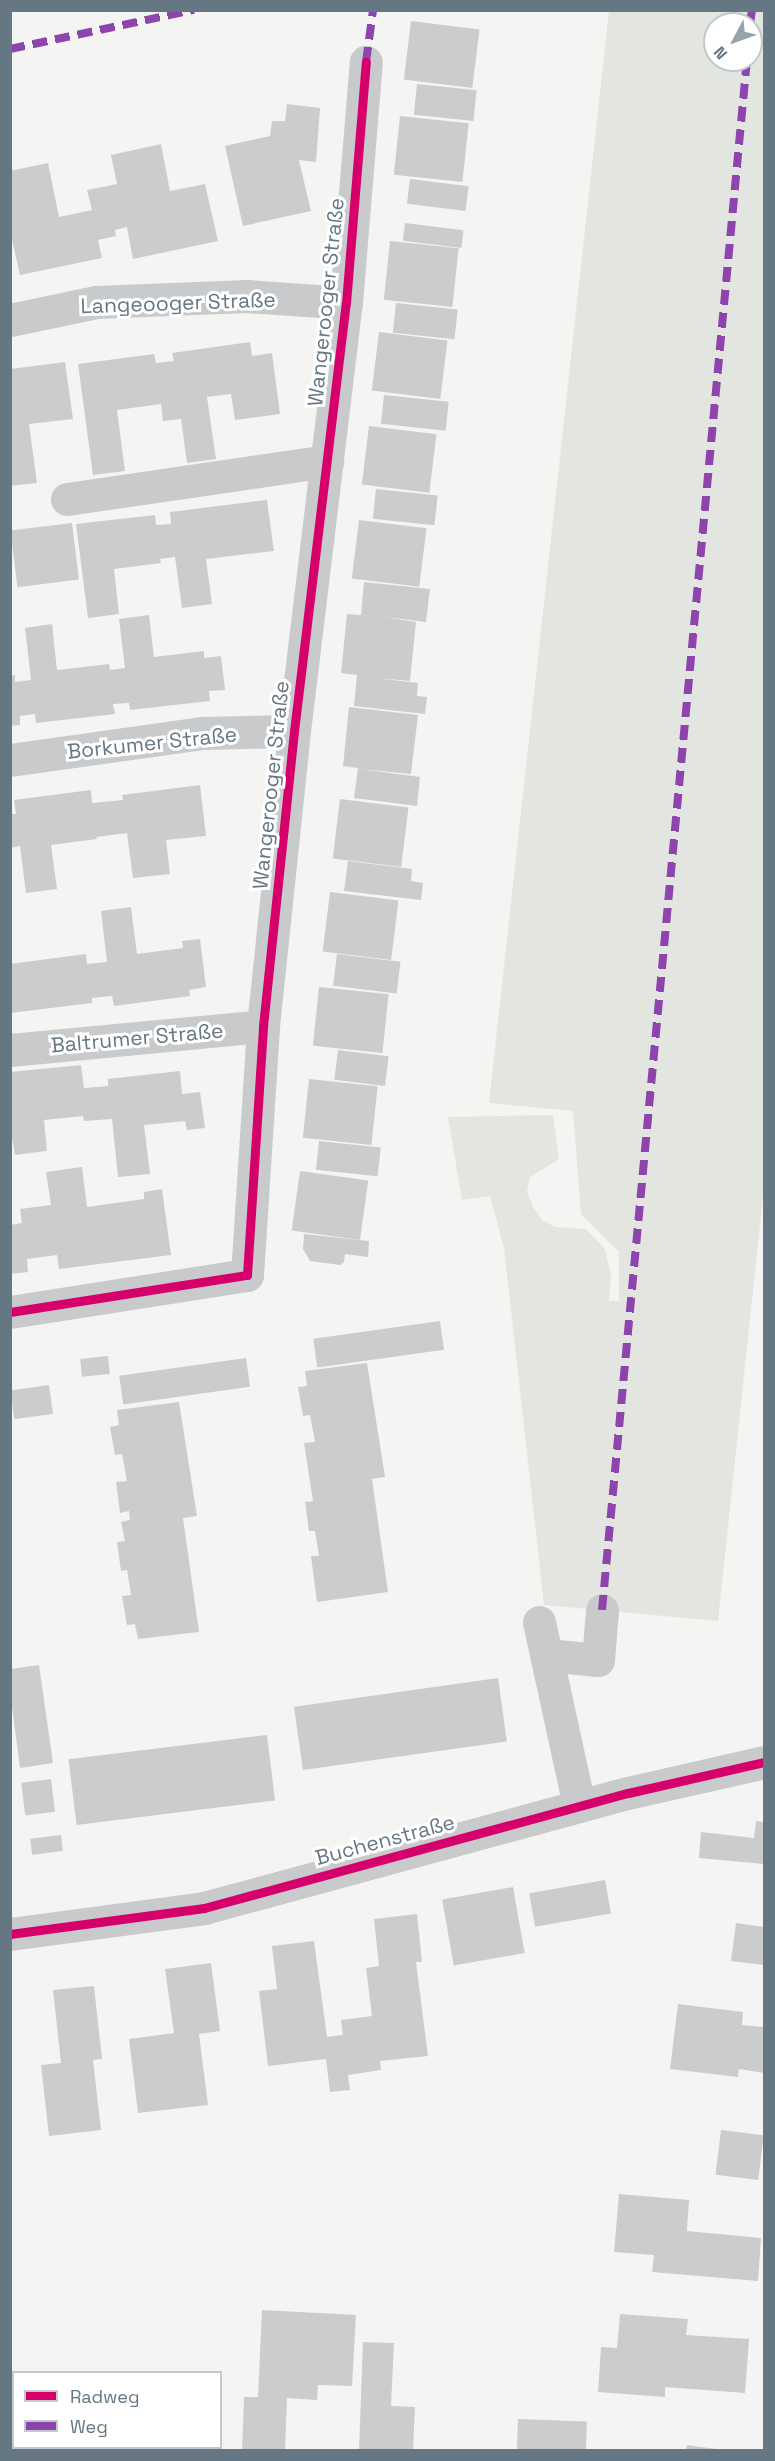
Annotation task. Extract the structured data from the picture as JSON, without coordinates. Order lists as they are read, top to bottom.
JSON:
{
  "streets": {
    "street": [
      "Wangerooger Straße",
      "Langeooger Straße",
      "Borkumer Straße",
      "Baltrumer Straße",
      "Buchenstraße"
    ]
  },
  "crossings": [
    ["Wangerooger Straße", "Langeooger Straße"],
    ["Wangerooger Straße", "Borkumer Straße"],
    ["Wangerooger Straße", "Baltrumer Straße"]
  ],
  "legend": ["Radweg", "Weg"],
  "north": "bottom left"
}
